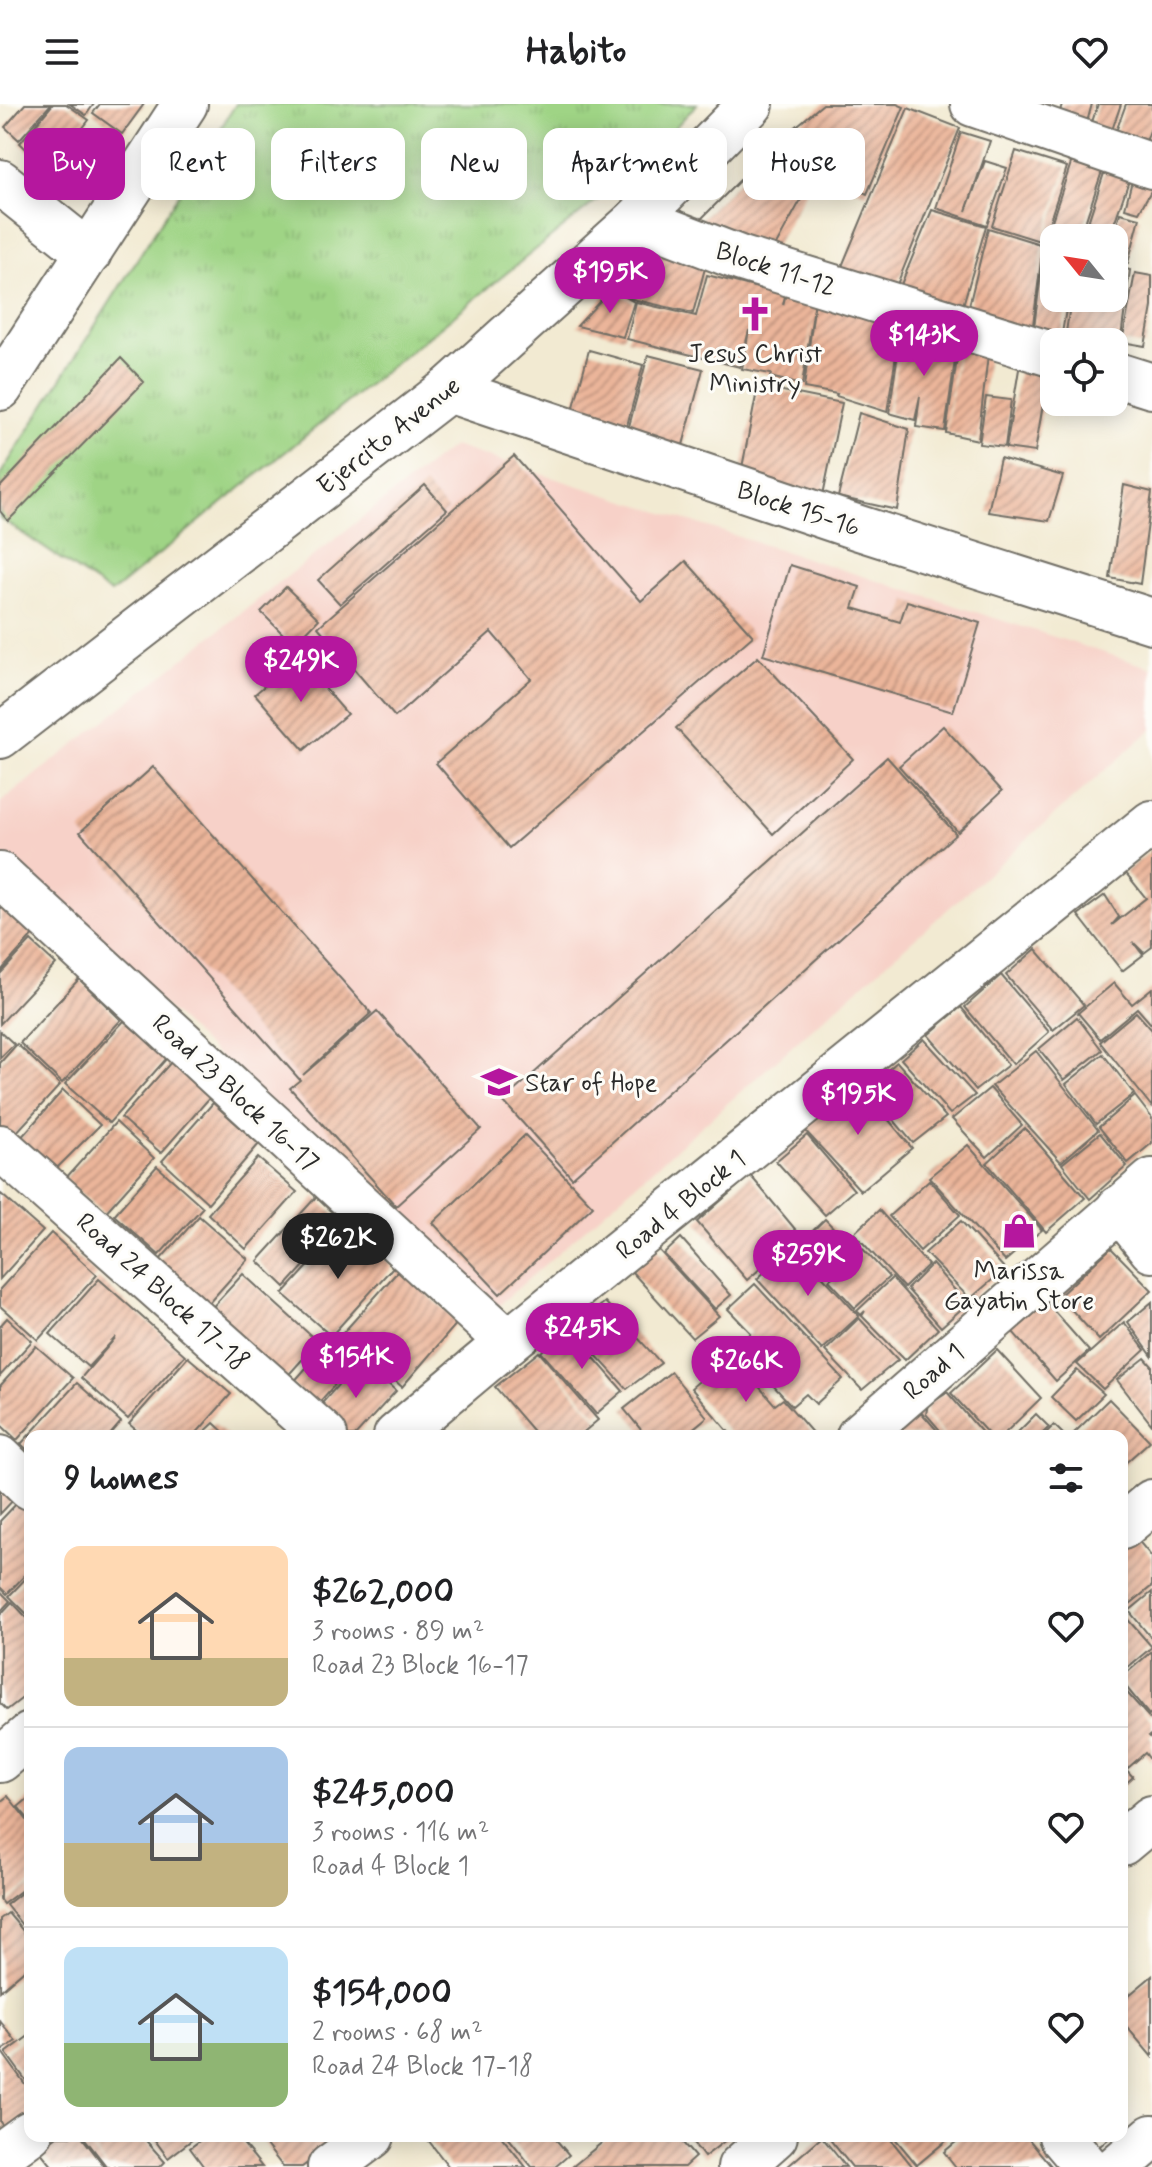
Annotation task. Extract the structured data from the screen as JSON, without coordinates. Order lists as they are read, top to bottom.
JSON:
{
  "streets": {
    "street": [
      "Block 11-12",
      "Ejercito Avenue",
      "Block 15-16",
      "Road 23 Block 16-17",
      "Road 4 Block 1",
      "Road 24 Block 17-18",
      "Road 1"
    ]
  },
  "crossings": [
    ["Block 11-12", "Ejercito Avenue"],
    ["Ejercito Avenue", "Block 15-16"],
    ["Road 23 Block 16-17", "Road 4 Block 1"]
  ],
  "places": {
    "church": ["Jesus Christ Ministry"],
    "school or university": ["Star of Hope"],
    "shop": ["Marissa Gayatin Store"]
  },
  "north": "top left",
  "page": {
    "header": "Habito",
    "chip": [
      "Buy",
      "Rent",
      "Filters",
      "New",
      "Apartment",
      "House"
    ],
    "price": [
      "$195K",
      "$143K",
      "$249K",
      "$195K",
      "$262K",
      "$259K",
      "$245K",
      "$154K",
      "$266K"
    ],
    "heading": "9 homes",
    "list": [
      {
        "name": "$262,000",
        "note": "3 rooms · 89 m² · Road 23 Block 16-17"
      },
      {
        "name": "$245,000",
        "note": "3 rooms · 116 m² · Road 4 Block 1"
      },
      {
        "name": "$154,000",
        "note": "2 rooms · 68 m² · Road 24 Block 17-18"
      }
    ]
  }
}
